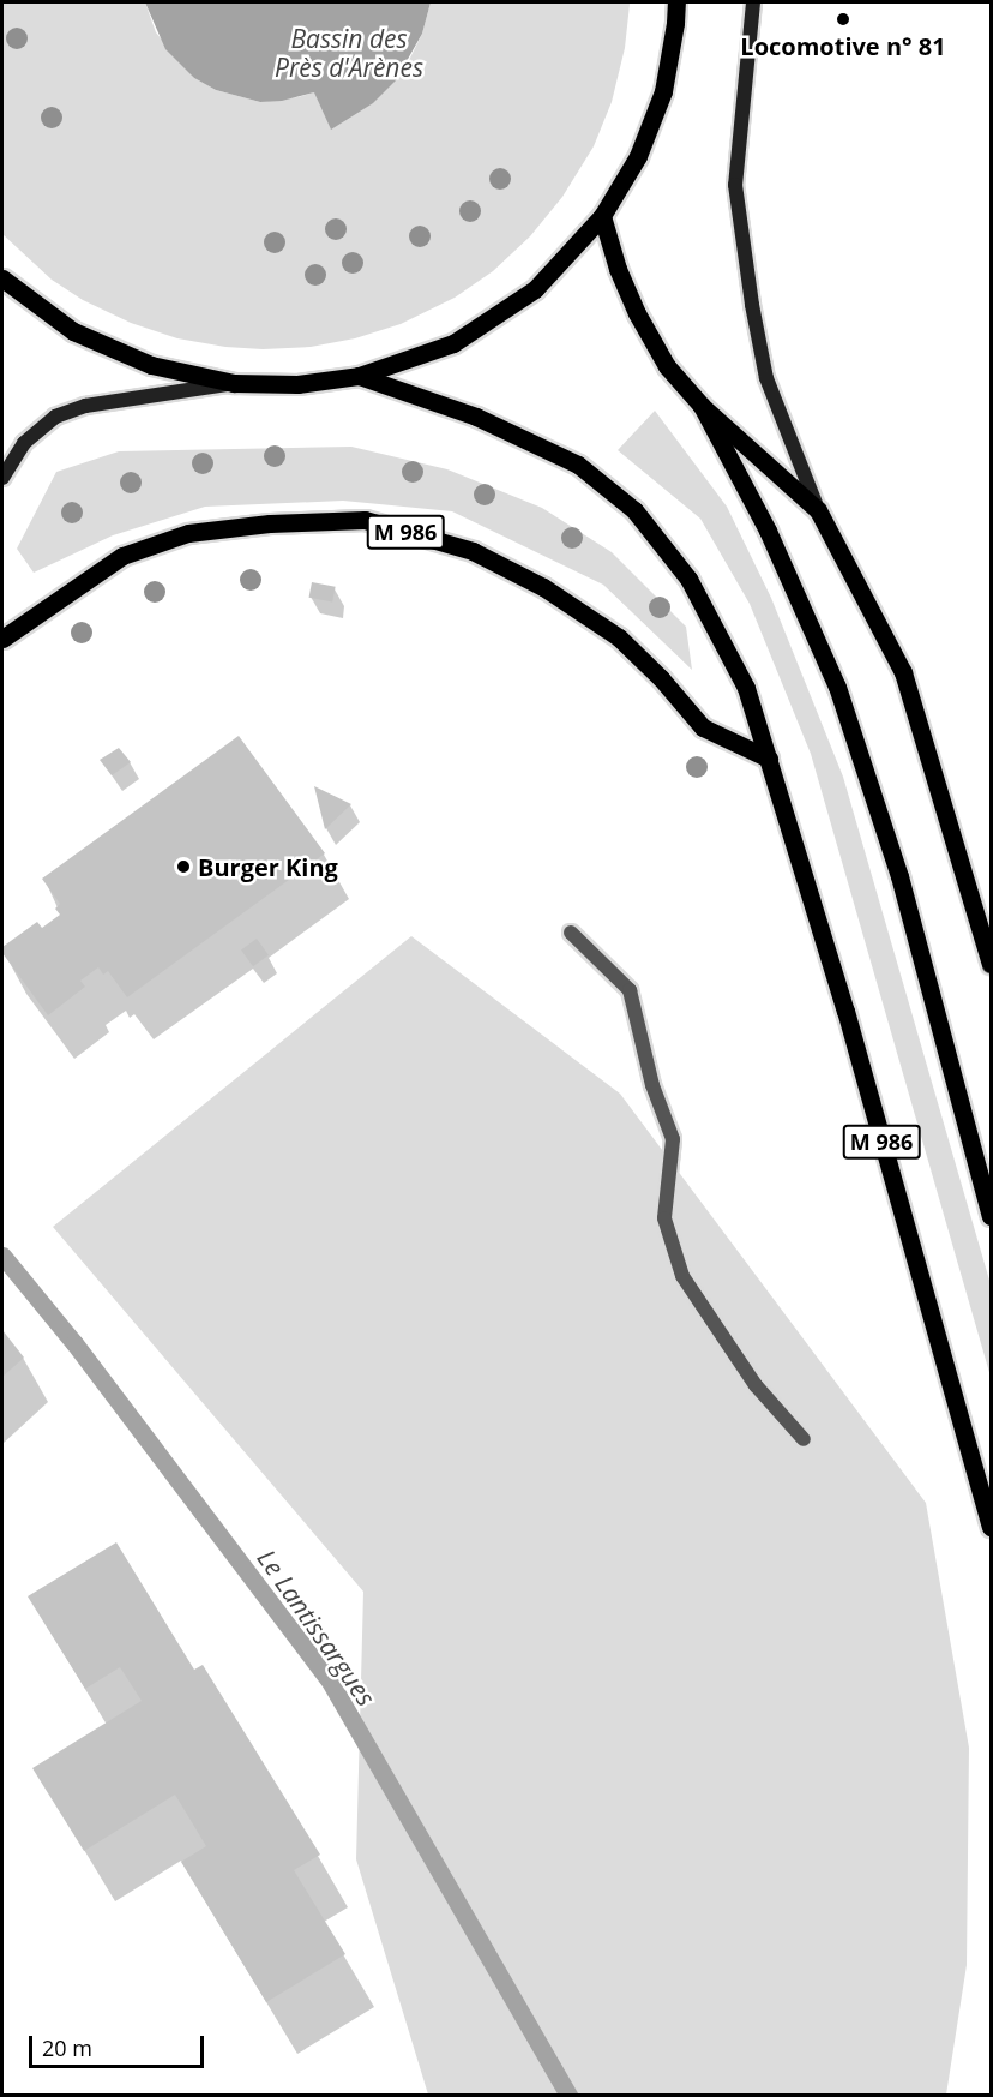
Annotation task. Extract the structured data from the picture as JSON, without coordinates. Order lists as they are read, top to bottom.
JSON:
{
  "streets": {
    "main road": ["M 986"]
  },
  "water": ["Bassin des Près d'Arènes", "Le Lantissargues"],
  "places": ["Locomotive n° 81", "Burger King"],
  "scale_bar": "20 m"
}
